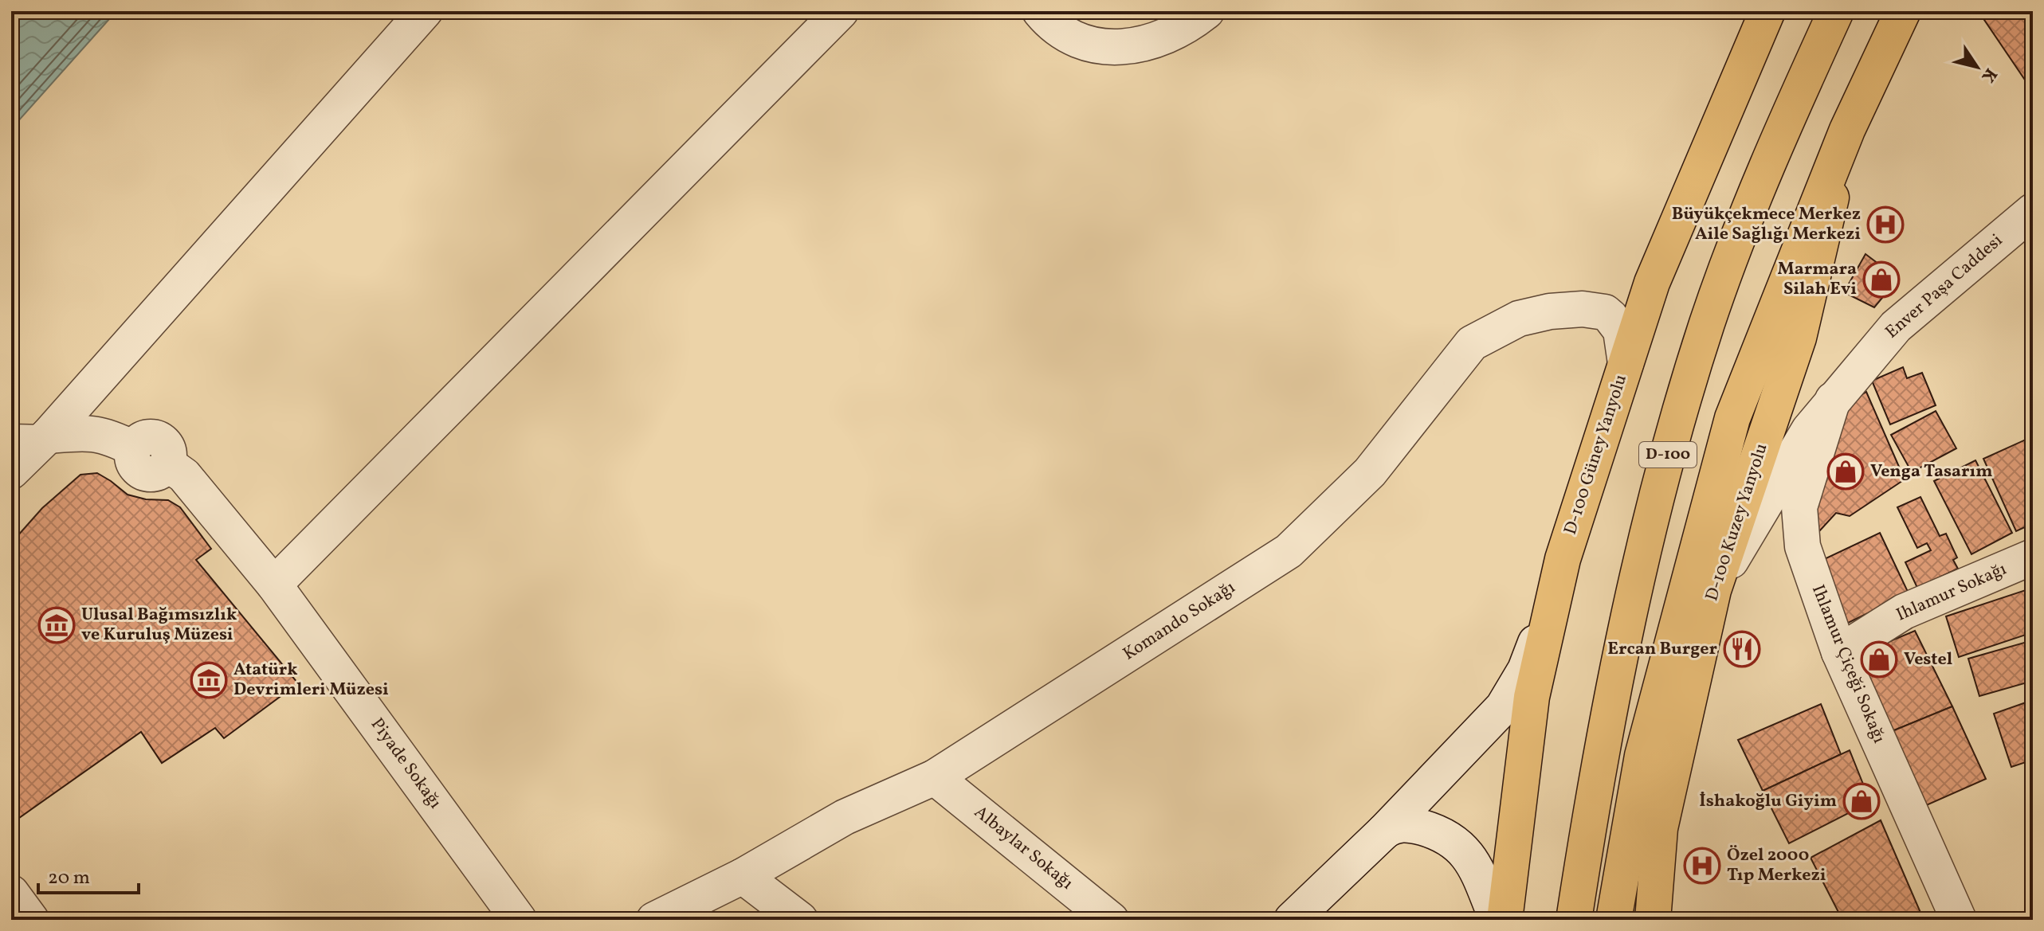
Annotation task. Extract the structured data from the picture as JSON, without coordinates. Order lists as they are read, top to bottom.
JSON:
{
  "streets": {
    "main road": ["D-100 Güney Yanyolu", "D-100", "D-100 Kuzey Yanyolu"],
    "street": [
      "Enver Paşa Caddesi",
      "Ihlamur Sokağı",
      "Komando Sokağı",
      "Ihlamur Çiçeği Sokağı",
      "Piyade Sokağı",
      "Albaylar Sokağı"
    ]
  },
  "crossings": [
    ["Enver Paşa Caddesi", "D-100 Kuzey Yanyolu"],
    ["Enver Paşa Caddesi", "Ihlamur Çiçeği Sokağı"],
    ["D-100 Güney Yanyolu", "Komando Sokağı"],
    ["D-100", "D-100 Kuzey Yanyolu"],
    ["Ihlamur Sokağı", "Ihlamur Çiçeği Sokağı"],
    ["Komando Sokağı", "Albaylar Sokağı"]
  ],
  "places": {
    "hospital": ["Büyükçekmece Merkez Aile Sağlığı Merkezi", "Özel 2000 Tıp Merkezi"],
    "shop": [
      "Marmara Silah Evi",
      "Venga Tasarım",
      "Vestel",
      "İshakoğlu Giyim"
    ],
    "museum": ["Ulusal Bağımsızlık ve Kuruluş Müzesi", "Atatürk Devrimleri Müzesi"],
    "restaurant": ["Ercan Burger"]
  },
  "scale_bar": "20 m",
  "north": "bottom right"
}
